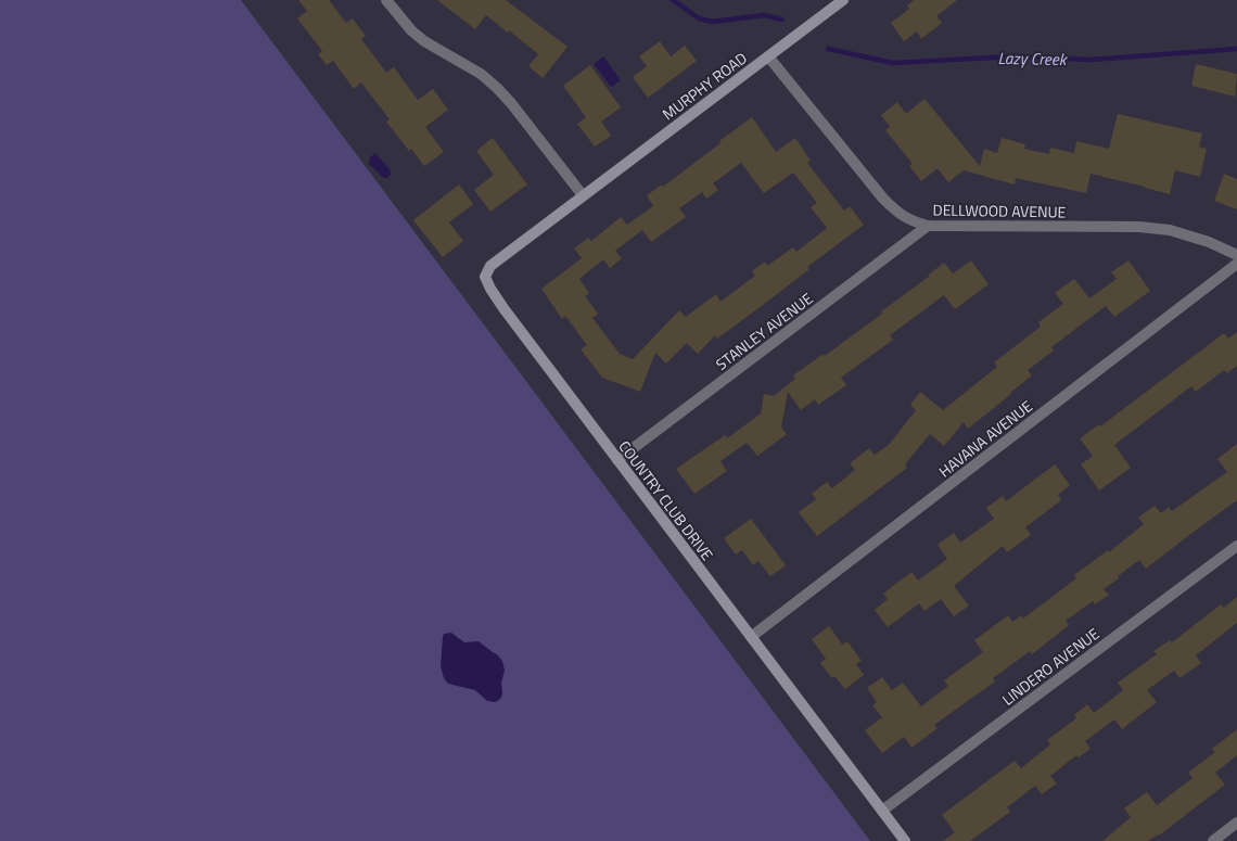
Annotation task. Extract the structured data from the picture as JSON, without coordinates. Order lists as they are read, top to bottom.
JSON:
{
  "streets": {
    "street": [
      "MURPHY ROAD",
      "DELLWOOD AVENUE",
      "STANLEY AVENUE",
      "HAVANA AVENUE",
      "COUNTRY CLUB DRIVE",
      "LINDERO AVENUE"
    ]
  },
  "crossings": [
    ["MURPHY ROAD", "DELLWOOD AVENUE"],
    ["MURPHY ROAD", "COUNTRY CLUB DRIVE"],
    ["DELLWOOD AVENUE", "STANLEY AVENUE"],
    ["STANLEY AVENUE", "COUNTRY CLUB DRIVE"],
    ["HAVANA AVENUE", "COUNTRY CLUB DRIVE"],
    ["COUNTRY CLUB DRIVE", "LINDERO AVENUE"]
  ],
  "water": ["Lazy Creek"]
}
